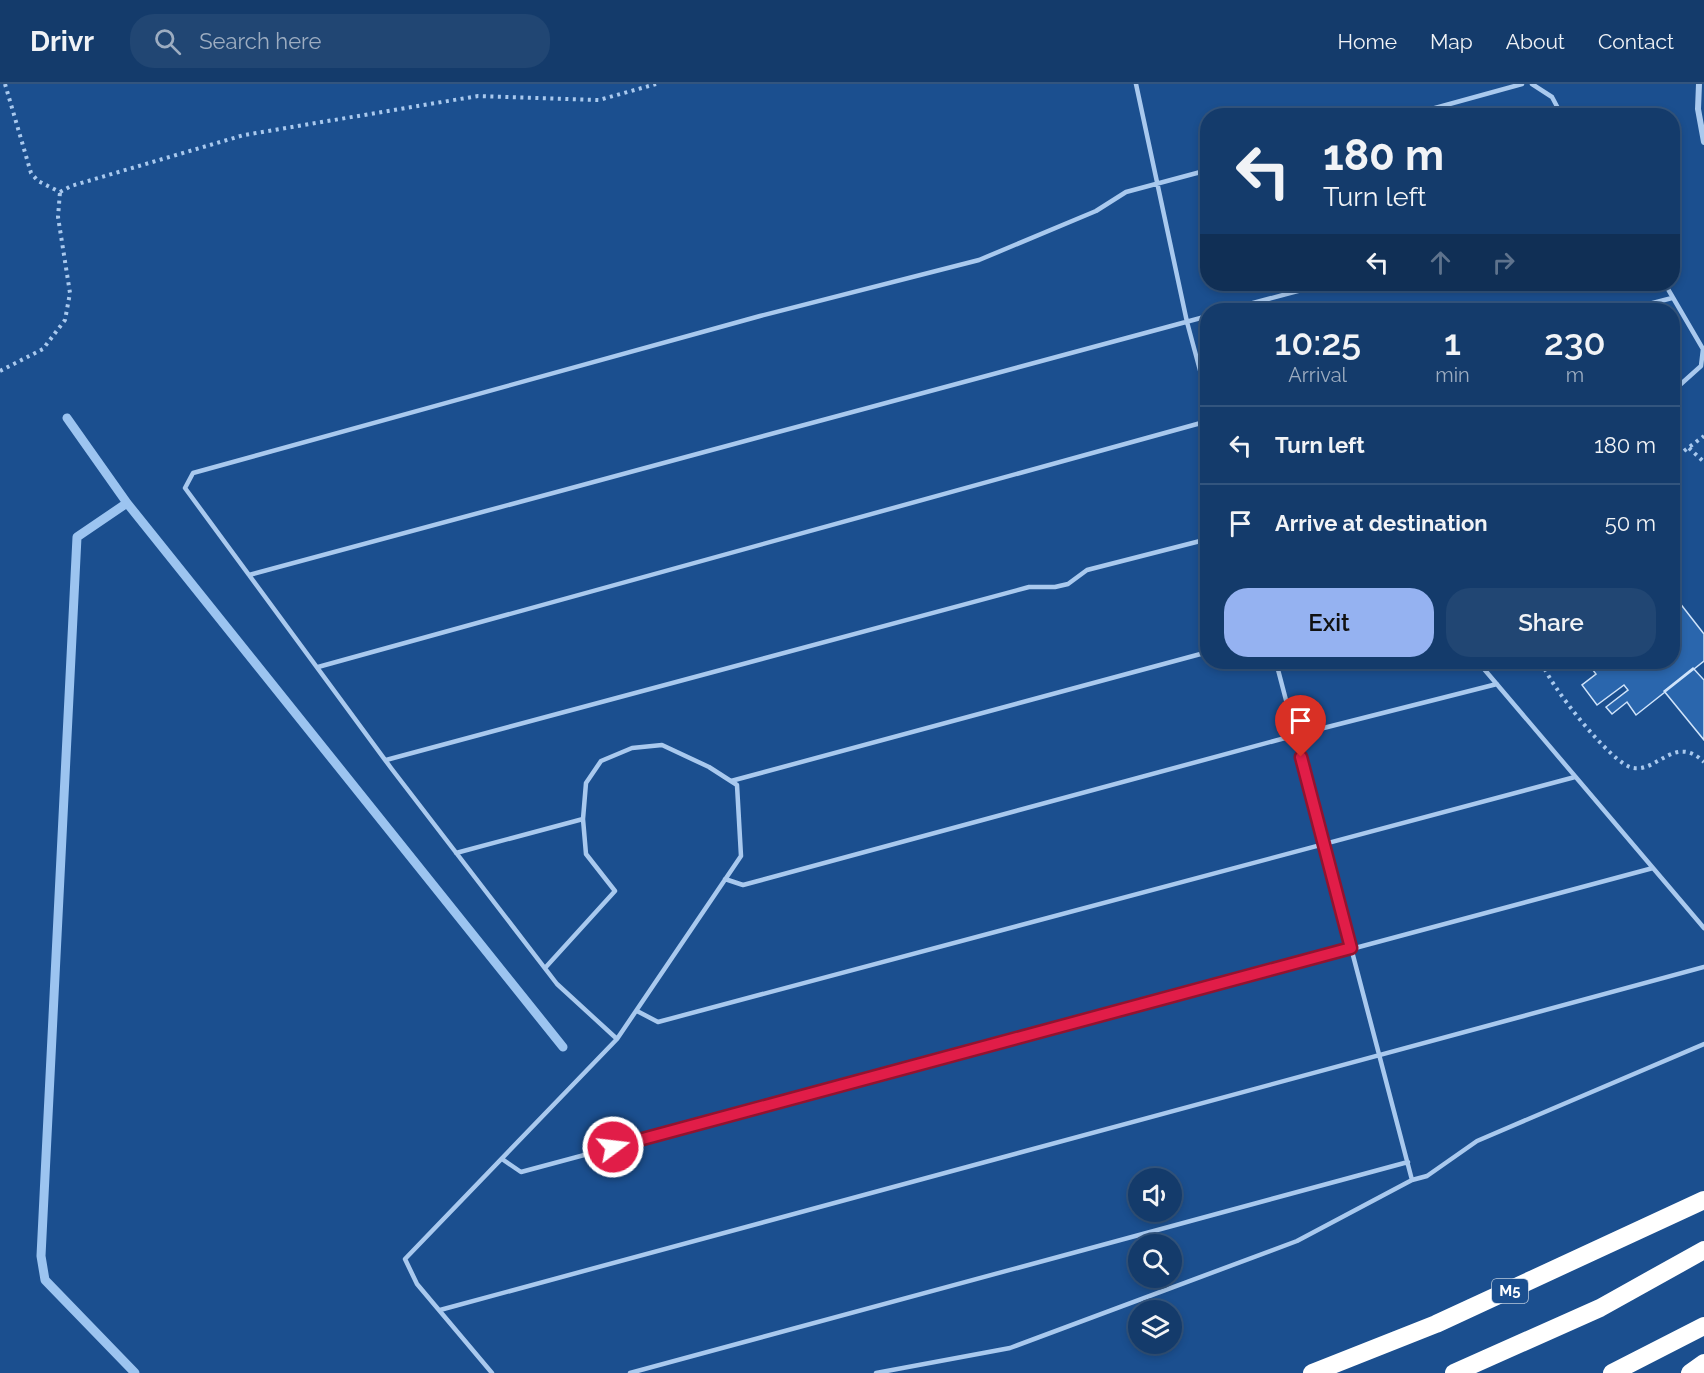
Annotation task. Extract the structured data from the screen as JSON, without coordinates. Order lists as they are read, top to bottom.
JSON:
{
  "streets": {
    "highway": ["M5"]
  },
  "page": {
    "header": "Drivr",
    "search": "Search here",
    "nav": [
      "Home",
      "Map",
      "About",
      "Contact"
    ],
    "turn": ["180 m", "Turn left"],
    "eta": [
      "10:25",
      "Arrival",
      "1",
      "min",
      "230",
      "m"
    ],
    "list": [
      {
        "name": "Turn left",
        "value": "180 m"
      },
      {
        "name": "Arrive at destination",
        "value": "50 m"
      }
    ],
    "buttons": ["Exit", "Share"]
  }
}
